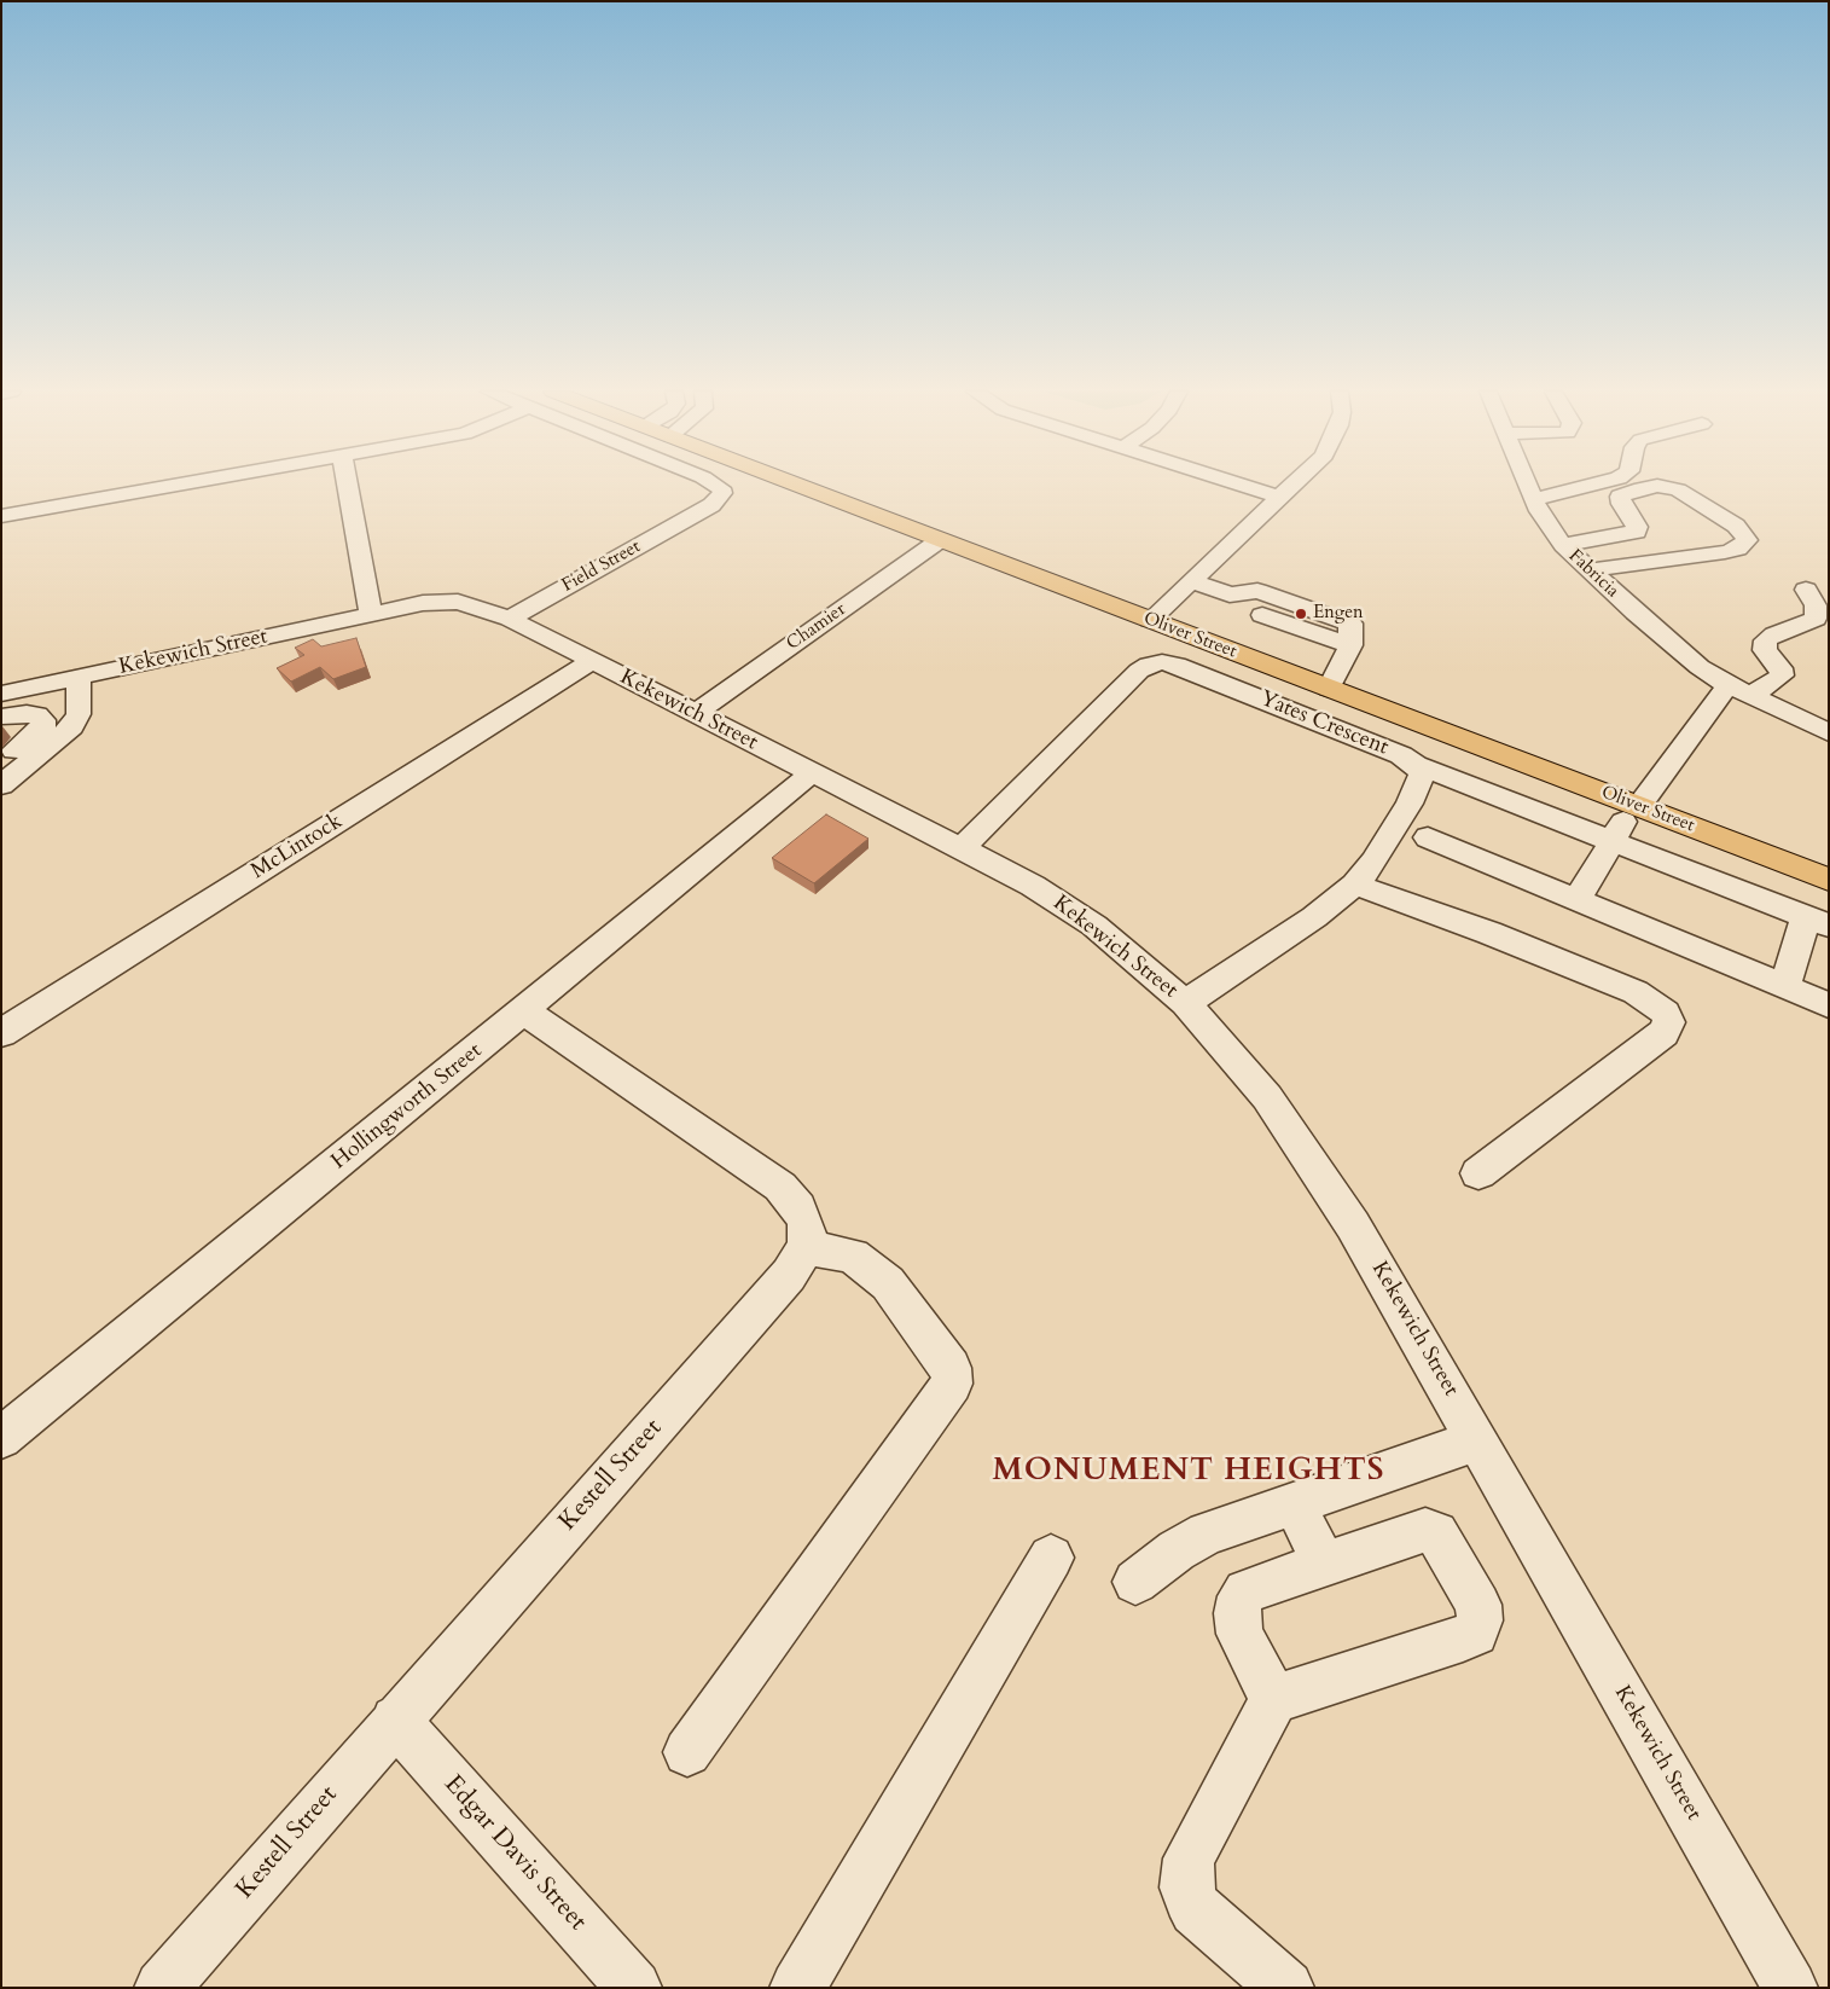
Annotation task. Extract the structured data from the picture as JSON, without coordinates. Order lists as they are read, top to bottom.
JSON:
{
  "streets": {
    "highway": ["Oliver Street"],
    "street": [
      "Field Street",
      "Fabricia",
      "Chamier",
      "Kekewich Street",
      "Yates Crescent",
      "McLintock",
      "Hollingworth Street",
      "Kestell Street",
      "Edgar Davis Street"
    ]
  },
  "crossings": [
    ["Field Street", "Kekewich Street"],
    ["Chamier", "Oliver Street"],
    ["Chamier", "Kekewich Street"],
    ["Kekewich Street", "Yates Crescent"],
    ["Kekewich Street", "McLintock"],
    ["Kekewich Street", "Hollingworth Street"],
    ["Kestell Street", "Edgar Davis Street"]
  ],
  "districts": ["MONUMENT HEIGHTS"],
  "places": ["Engen"]
}
